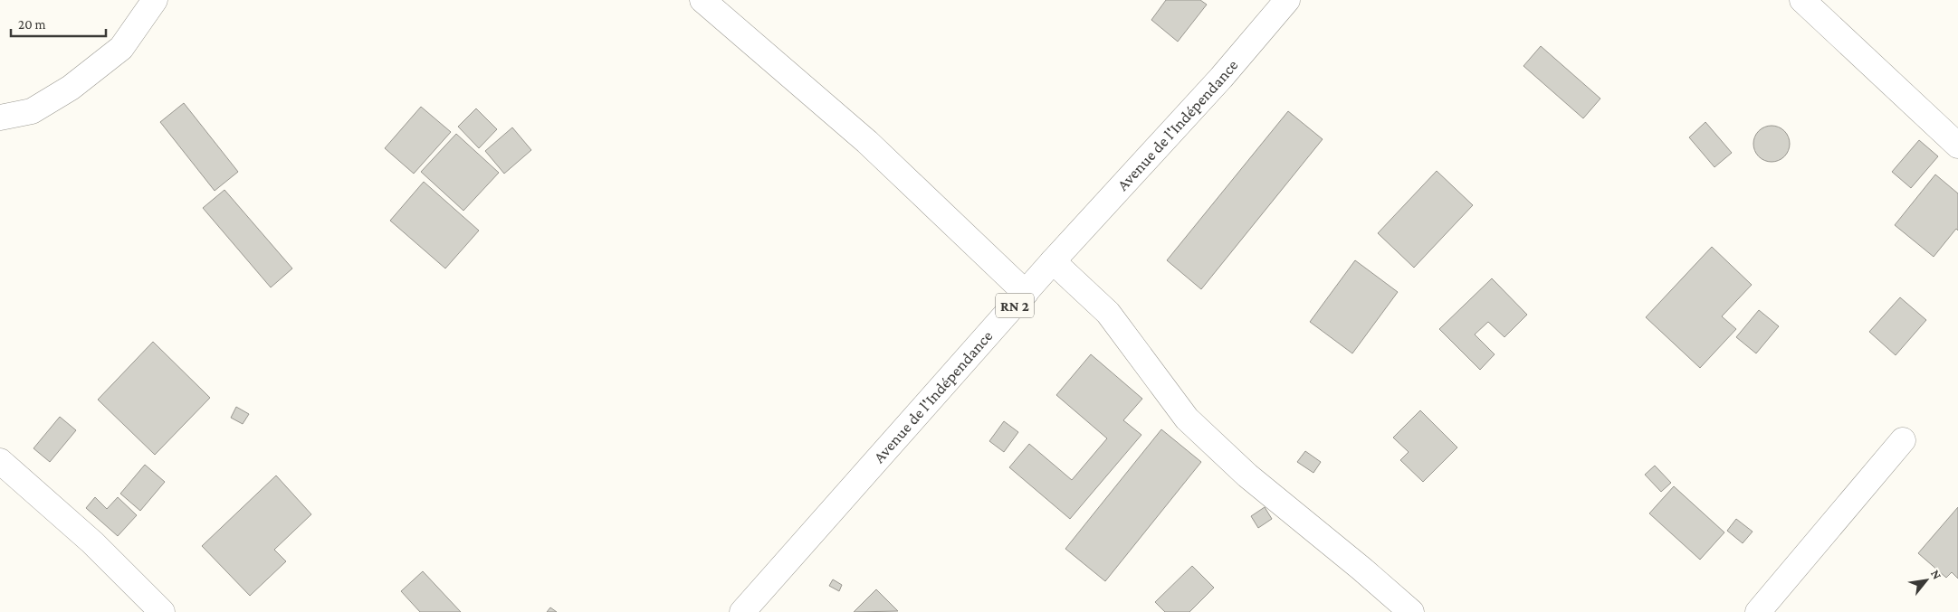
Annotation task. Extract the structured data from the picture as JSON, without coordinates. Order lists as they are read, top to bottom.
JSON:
{
  "streets": {
    "street": ["Avenue de l'Indépendance", "RN 2"]
  },
  "scale_bar": "20 m",
  "north": "top right"
}
